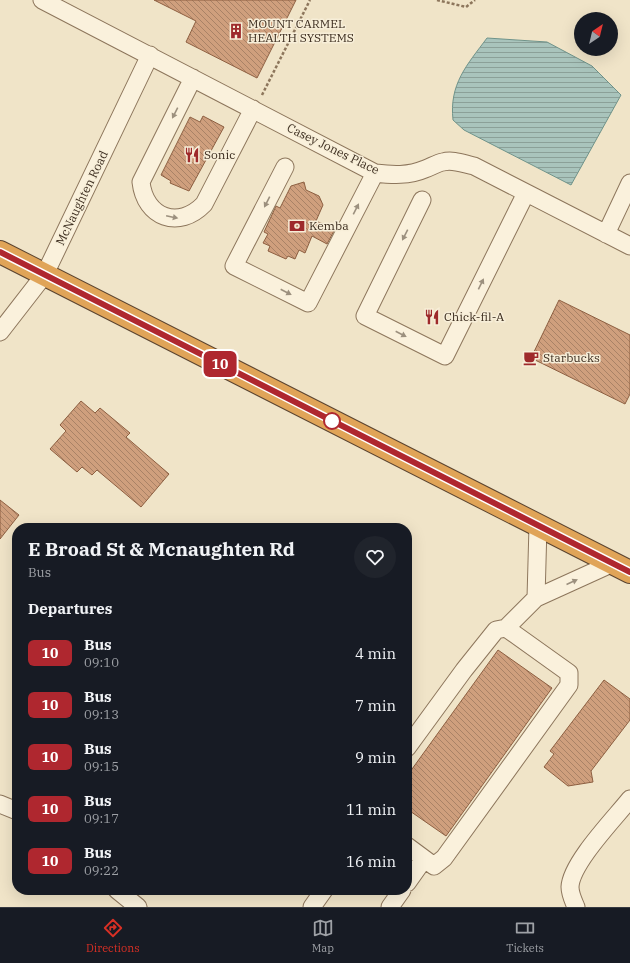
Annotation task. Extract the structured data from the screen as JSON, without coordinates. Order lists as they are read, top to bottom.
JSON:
{
  "streets": {
    "street": ["Casey Jones Place", "McNaughten Road"]
  },
  "crossings": [
    ["Casey Jones Place", "McNaughten Road"]
  ],
  "places": {
    "building": ["MOUNT CARMEL HEALTH SYSTEMS"],
    "restaurant": ["Sonic", "Chick-fil-A"],
    "bank": ["Kemba"],
    "cafe": ["Starbucks"]
  },
  "lines": ["bus line 10"],
  "north": "top right",
  "page": {
    "on_map": "10",
    "heading": [
      ["E Broad St & Mcnaughten Rd", "Bus"],
      "Departures"
    ],
    "list": [
      {
        "mark": "10",
        "name": "Bus",
        "note": "09:10",
        "value": "4 min"
      },
      {
        "mark": "10",
        "name": "Bus",
        "note": "09:13",
        "value": "7 min"
      },
      {
        "mark": "10",
        "name": "Bus",
        "note": "09:15",
        "value": "9 min"
      },
      {
        "mark": "10",
        "name": "Bus",
        "note": "09:17",
        "value": "11 min"
      },
      {
        "mark": "10",
        "name": "Bus",
        "note": "09:22",
        "value": "16 min"
      }
    ],
    "tabs": ["Directions", "Map", "Tickets"]
  }
}
